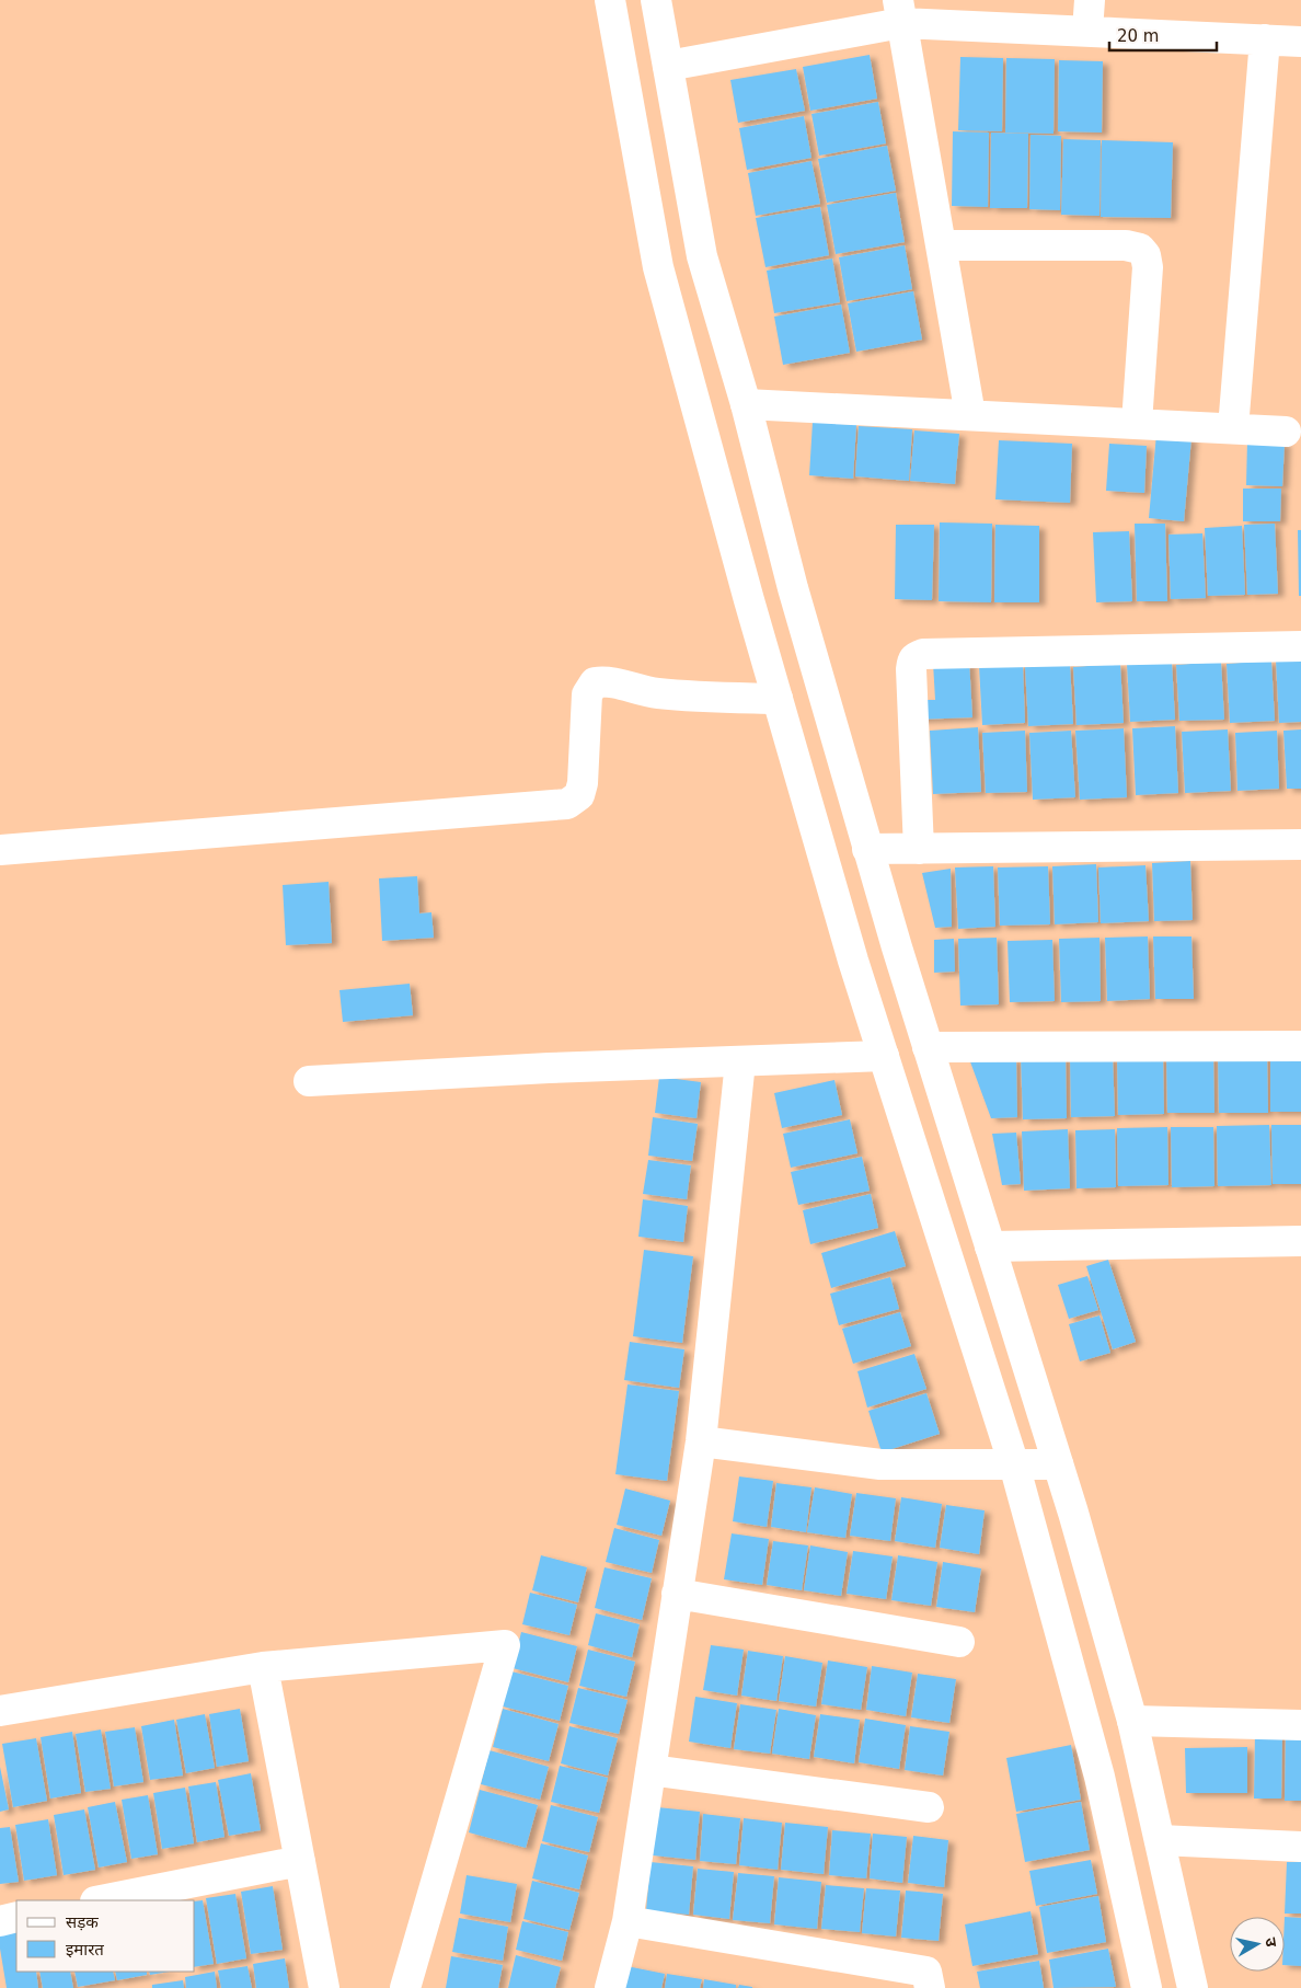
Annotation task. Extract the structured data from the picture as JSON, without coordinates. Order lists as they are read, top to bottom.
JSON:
{
  "legend": ["सड़क", "इमारत"],
  "scale_bar": "20 m",
  "north": "right"
}
